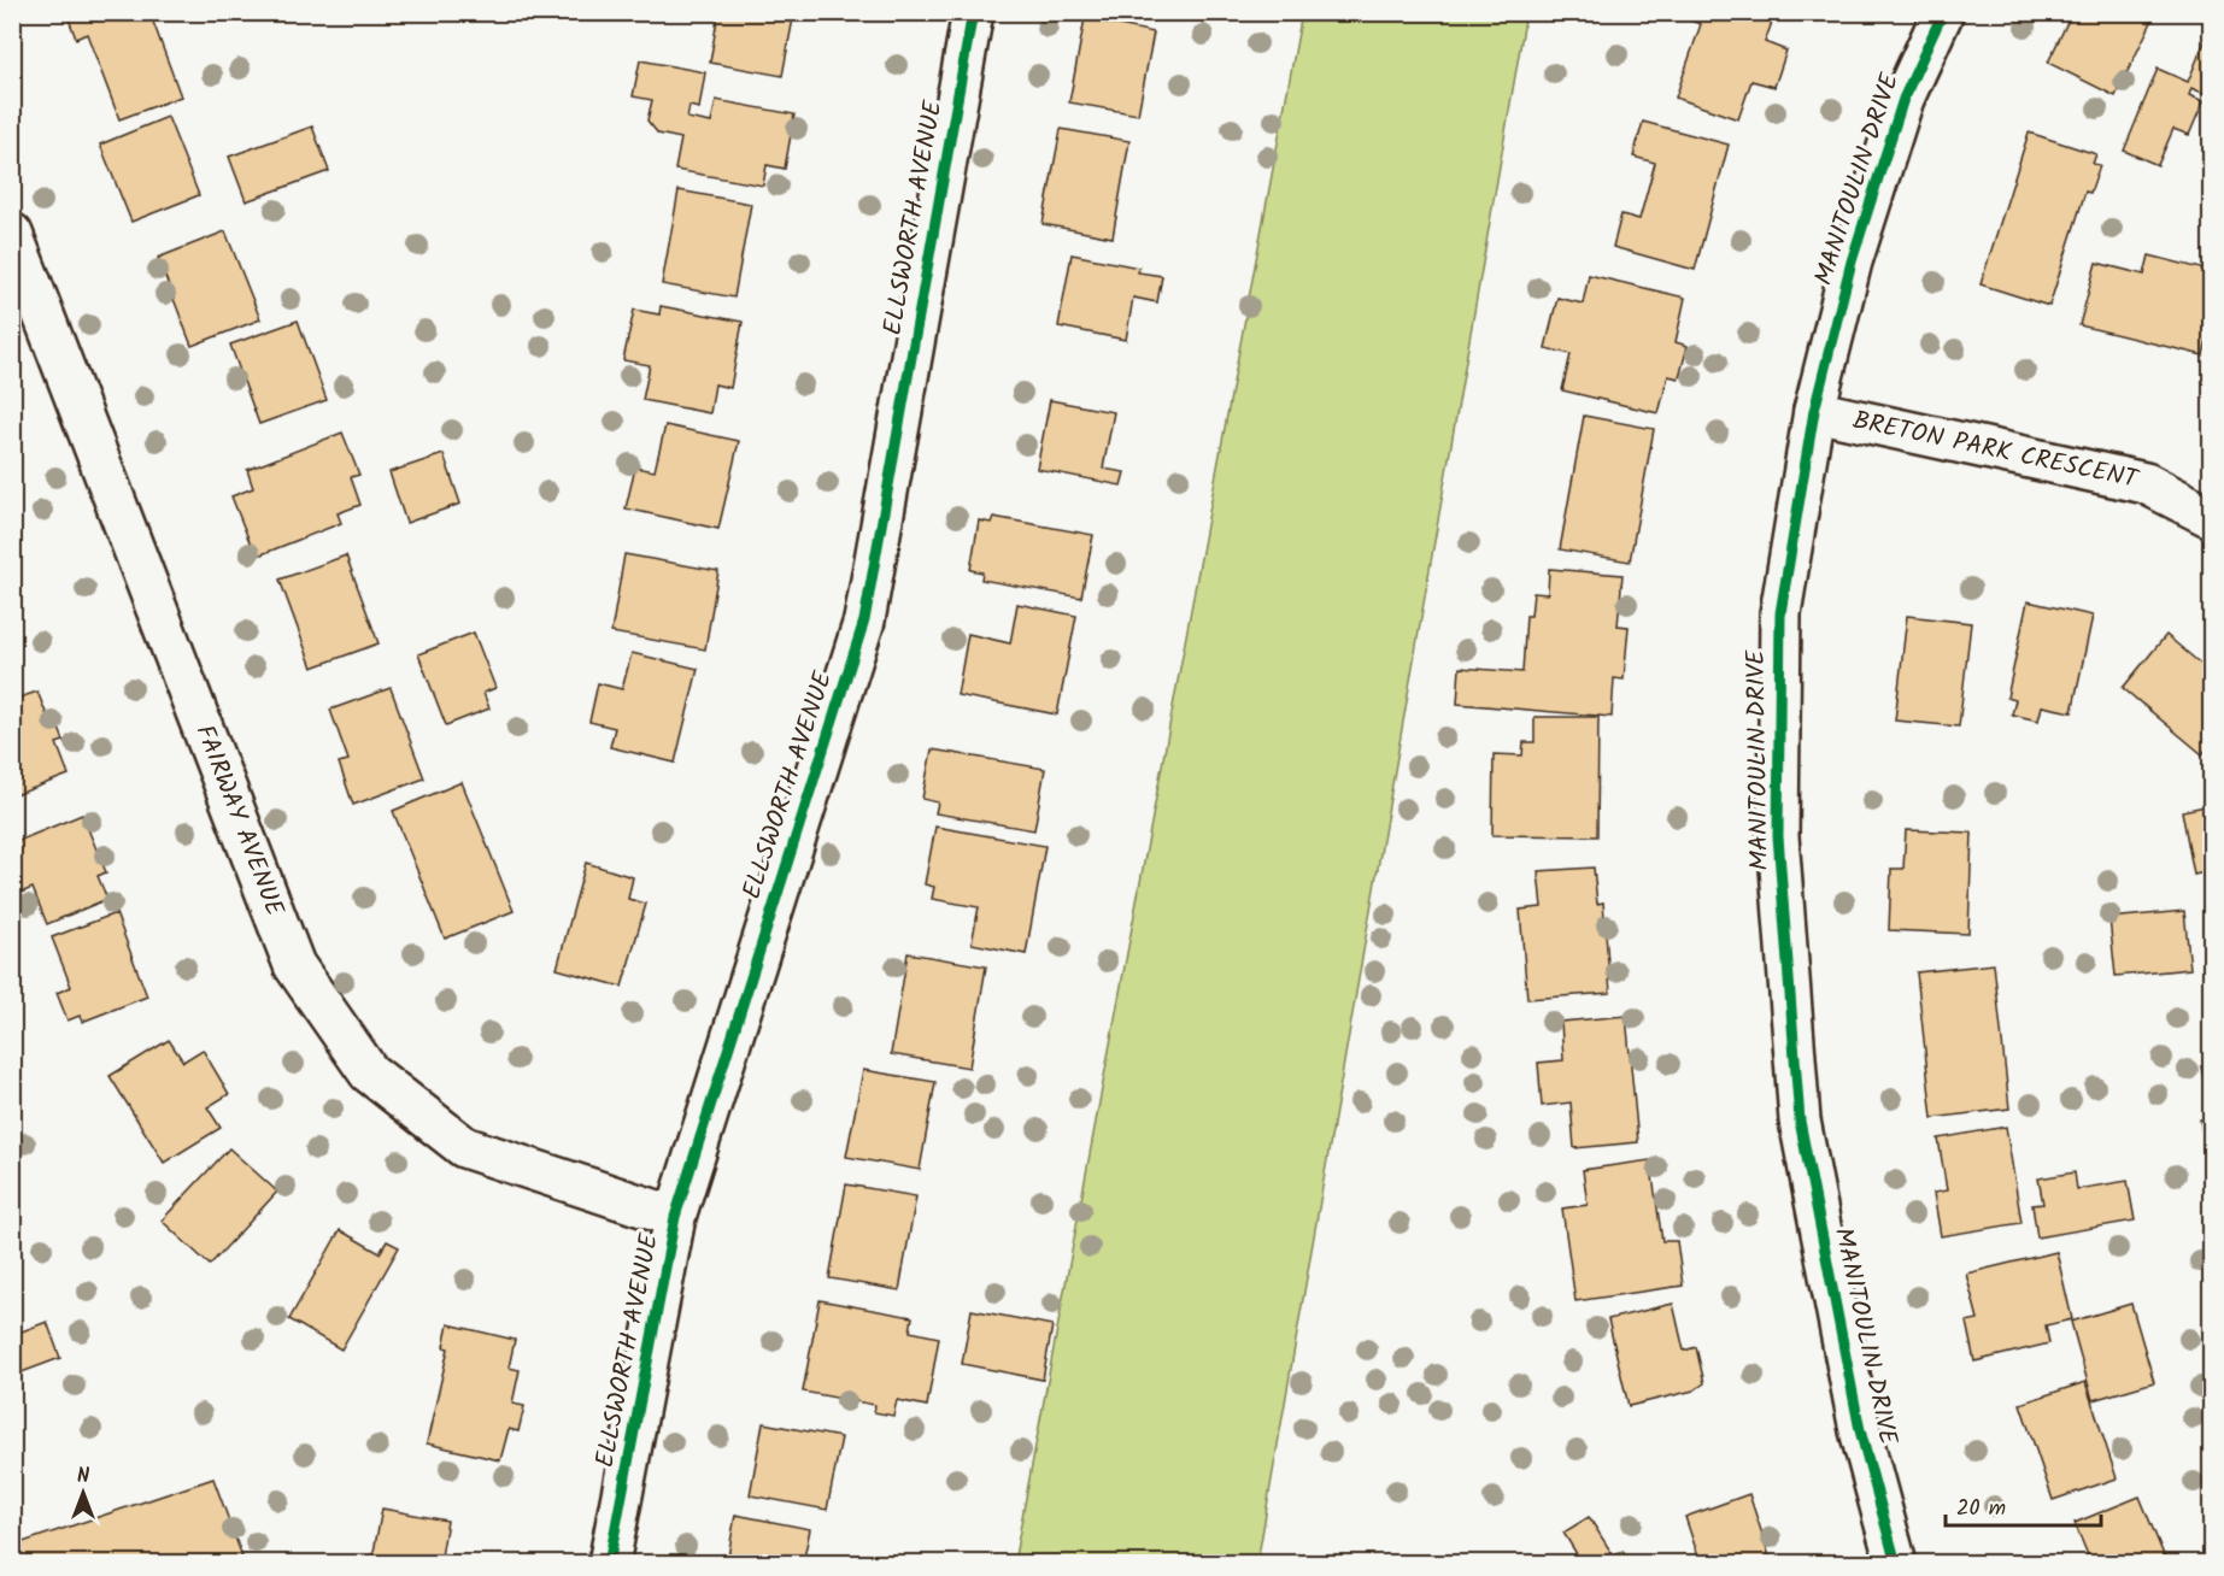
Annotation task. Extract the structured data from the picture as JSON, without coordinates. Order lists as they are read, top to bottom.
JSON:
{
  "streets": {
    "street": [
      "MANITOULIN DRIVE",
      "ELLSWORTH AVENUE",
      "BRETON PARK CRESCENT",
      "FAIRWAY AVENUE"
    ]
  },
  "crossings": [
    ["MANITOULIN DRIVE", "BRETON PARK CRESCENT"],
    ["ELLSWORTH AVENUE", "FAIRWAY AVENUE"]
  ],
  "scale_bar": "20 m",
  "north": "top"
}
